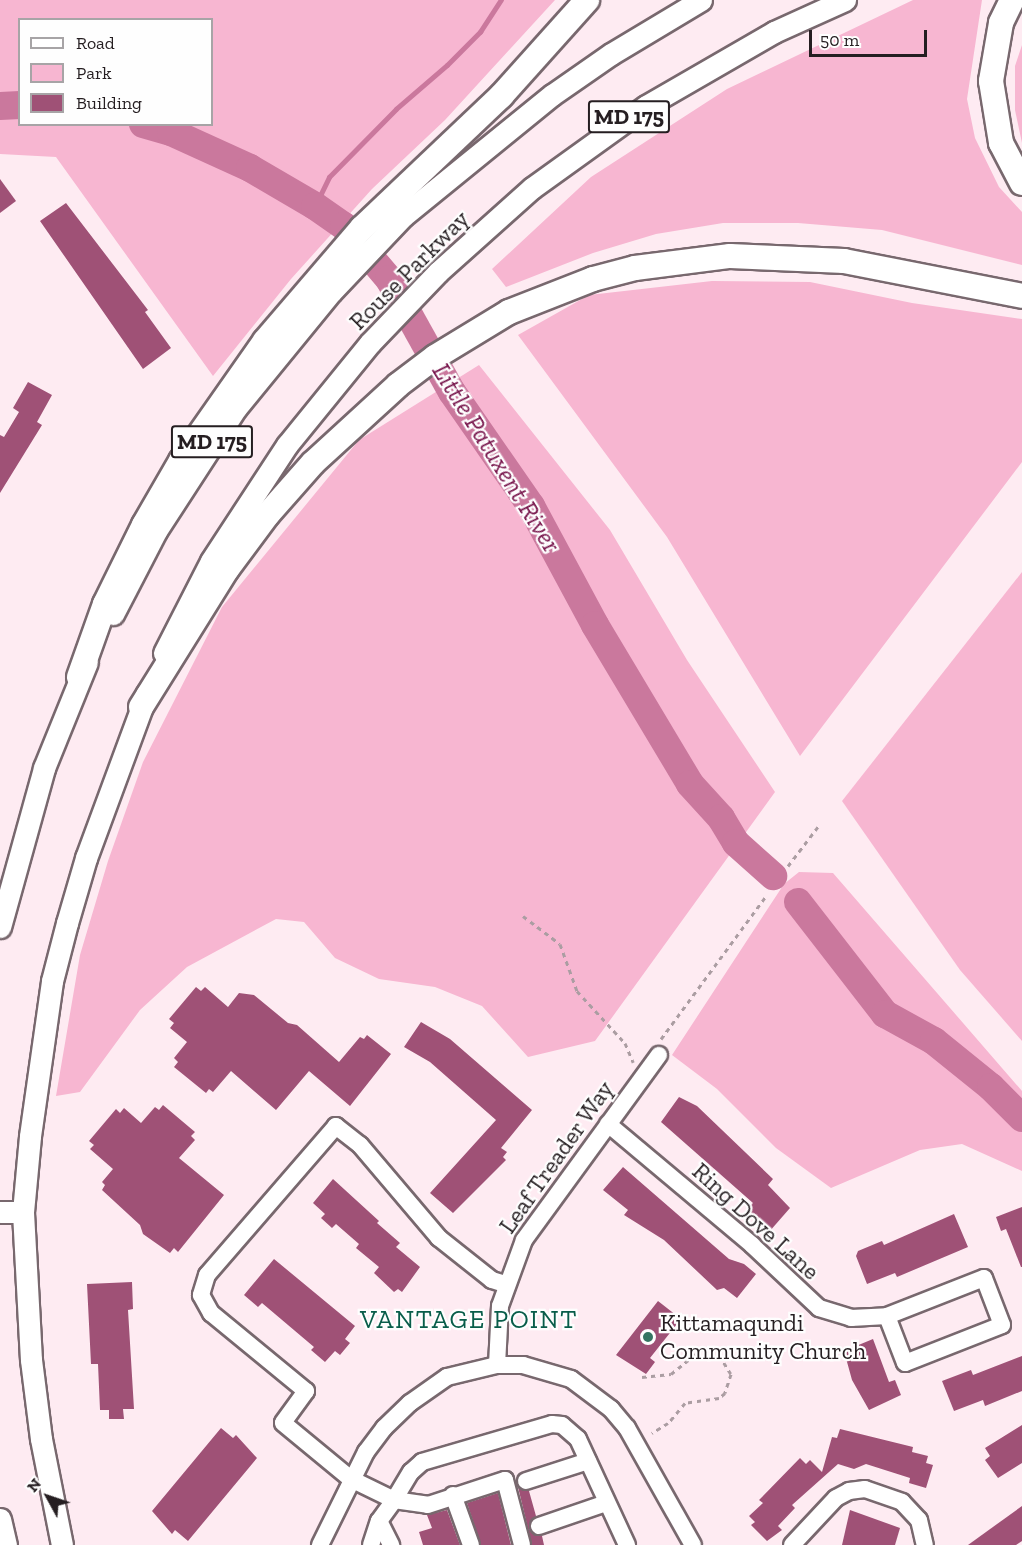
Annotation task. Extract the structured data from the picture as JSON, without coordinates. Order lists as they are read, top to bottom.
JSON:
{
  "streets": {
    "main road": ["MD 175", "Rouse Parkway"],
    "street": ["Leaf Treader Way", "Ring Dove Lane"]
  },
  "crossings": [
    ["Leaf Treader Way", "Ring Dove Lane"]
  ],
  "districts": ["VANTAGE POINT"],
  "water": ["Little Patuxent River"],
  "places": ["Kittamaqundi Community Church"],
  "legend": ["Road", "Park", "Building"],
  "scale_bar": "50 m",
  "north": "top left"
}
